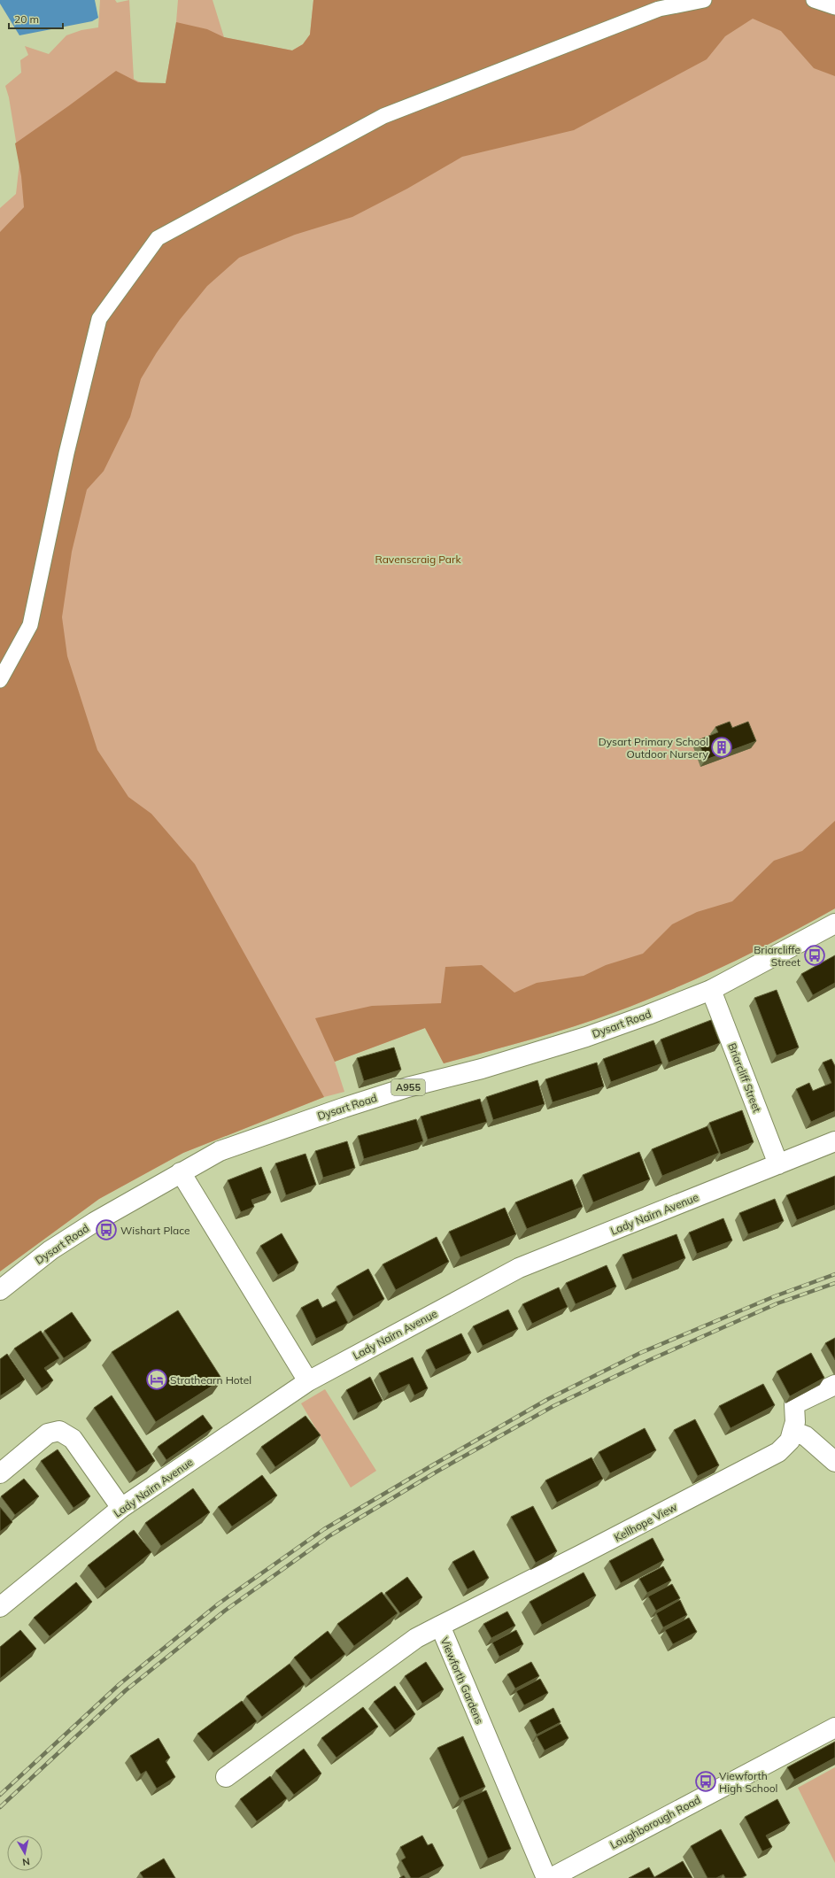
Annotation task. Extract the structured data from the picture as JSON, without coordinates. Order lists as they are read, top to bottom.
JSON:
{
  "streets": {
    "street": [
      "Dysart Road",
      "Briarcliff Street",
      "A955",
      "Lady Nairn Avenue",
      "Kellhope View",
      "Viewforth Gardens",
      "Loughborough Road"
    ]
  },
  "crossings": [
    ["Dysart Road", "Briarcliff Street"],
    ["Briarcliff Street", "Lady Nairn Avenue"],
    ["Kellhope View", "Viewforth Gardens"]
  ],
  "parks": ["Ravenscraig Park"],
  "places": {
    "building": ["Dysart Primary School Outdoor Nursery"],
    "bus stop": ["Briarcliffe Street", "Wishart Place", "Viewforth High School"],
    "hotel": ["Strathearn Hotel"]
  },
  "scale_bar": "20 m",
  "north": "bottom"
}
